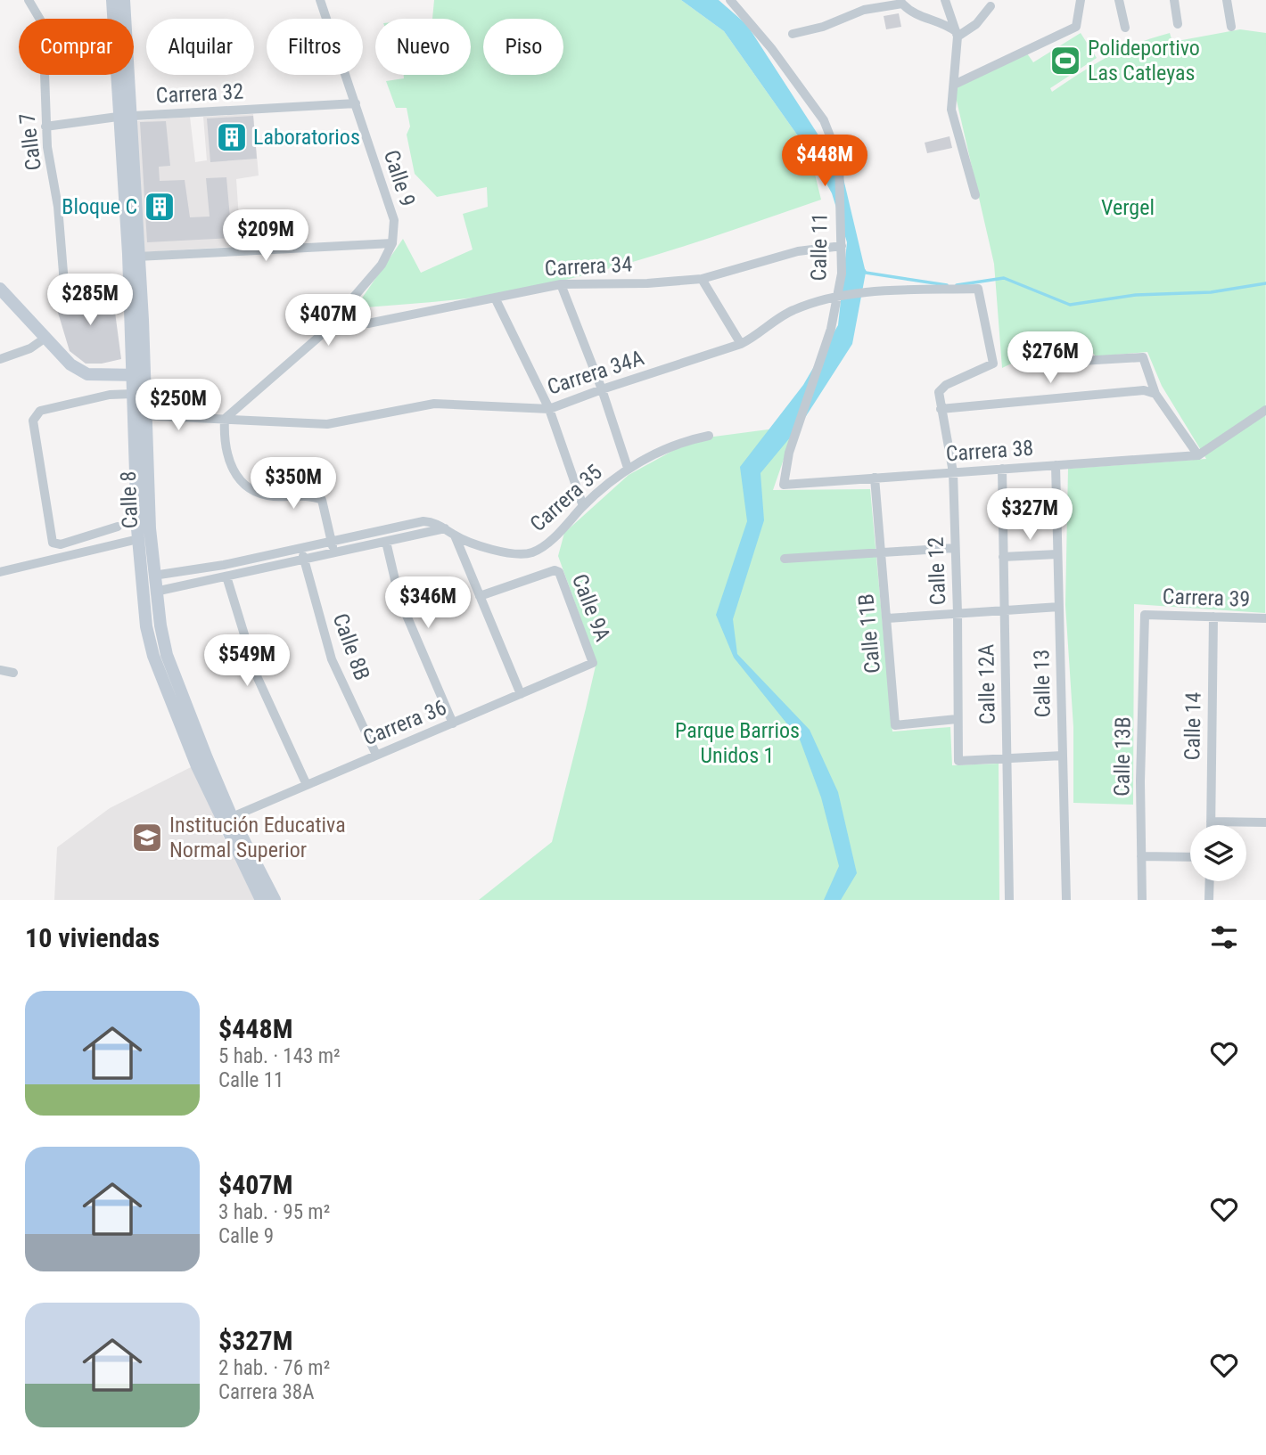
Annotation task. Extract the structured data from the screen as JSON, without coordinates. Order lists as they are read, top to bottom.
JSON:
{
  "streets": {
    "main road": ["Calle 8"],
    "street": [
      "Carrera 32",
      "Calle 7",
      "Calle 9",
      "Calle 11",
      "Carrera 34",
      "Carrera 34A",
      "Carrera 38",
      "Carrera 35",
      "Calle 12",
      "Carrera 39",
      "Calle 9A",
      "Calle 11B",
      "Calle 8B",
      "Calle 13",
      "Calle 12A",
      "Carrera 36",
      "Calle 14",
      "Calle 13B"
    ]
  },
  "crossings": [
    ["Carrera 32", "Calle 7"],
    ["Carrera 32", "Calle 9"],
    ["Carrera 32", "Calle 8"],
    ["Calle 11", "Carrera 34"],
    ["Calle 11", "Carrera 34A"],
    ["Calle 11", "Carrera 38"],
    ["Carrera 34A", "Calle 8"],
    ["Carrera 34A", "Calle 12"],
    ["Carrera 38", "Calle 12"],
    ["Carrera 38", "Calle 11B"],
    ["Carrera 38", "Calle 13"],
    ["Carrera 38", "Calle 12A"],
    ["Carrera 35", "Calle 8"],
    ["Carrera 35", "Calle 8B"],
    ["Calle 8", "Carrera 36"],
    ["Calle 12", "Calle 11B"],
    ["Calle 12", "Calle 12A"],
    ["Carrera 39", "Calle 14"],
    ["Carrera 39", "Calle 13B"],
    ["Calle 9A", "Carrera 36"],
    ["Calle 8B", "Carrera 36"]
  ],
  "parks": ["Vergel", "Parque Barrios Unidos 1"],
  "places": {
    "sports": ["Polideportivo Las Catleyas"],
    "building": ["Laboratorios", "Bloque C"],
    "school or university": ["Institución Educativa Normal Superior"]
  },
  "page": {
    "chip": [
      "Comprar",
      "Alquilar",
      "Filtros",
      "Nuevo",
      "Piso"
    ],
    "price": [
      "$448M",
      "$209M",
      "$285M",
      "$407M",
      "$276M",
      "$250M",
      "$350M",
      "$327M",
      "$346M",
      "$549M"
    ],
    "heading": "10 viviendas",
    "list": [
      {
        "name": "$448M",
        "note": "5 hab. · 143 m² · Calle 11"
      },
      {
        "name": "$407M",
        "note": "3 hab. · 95 m² · Calle 9"
      },
      {
        "name": "$327M",
        "note": "2 hab. · 76 m² · Carrera 38A"
      }
    ]
  }
}
